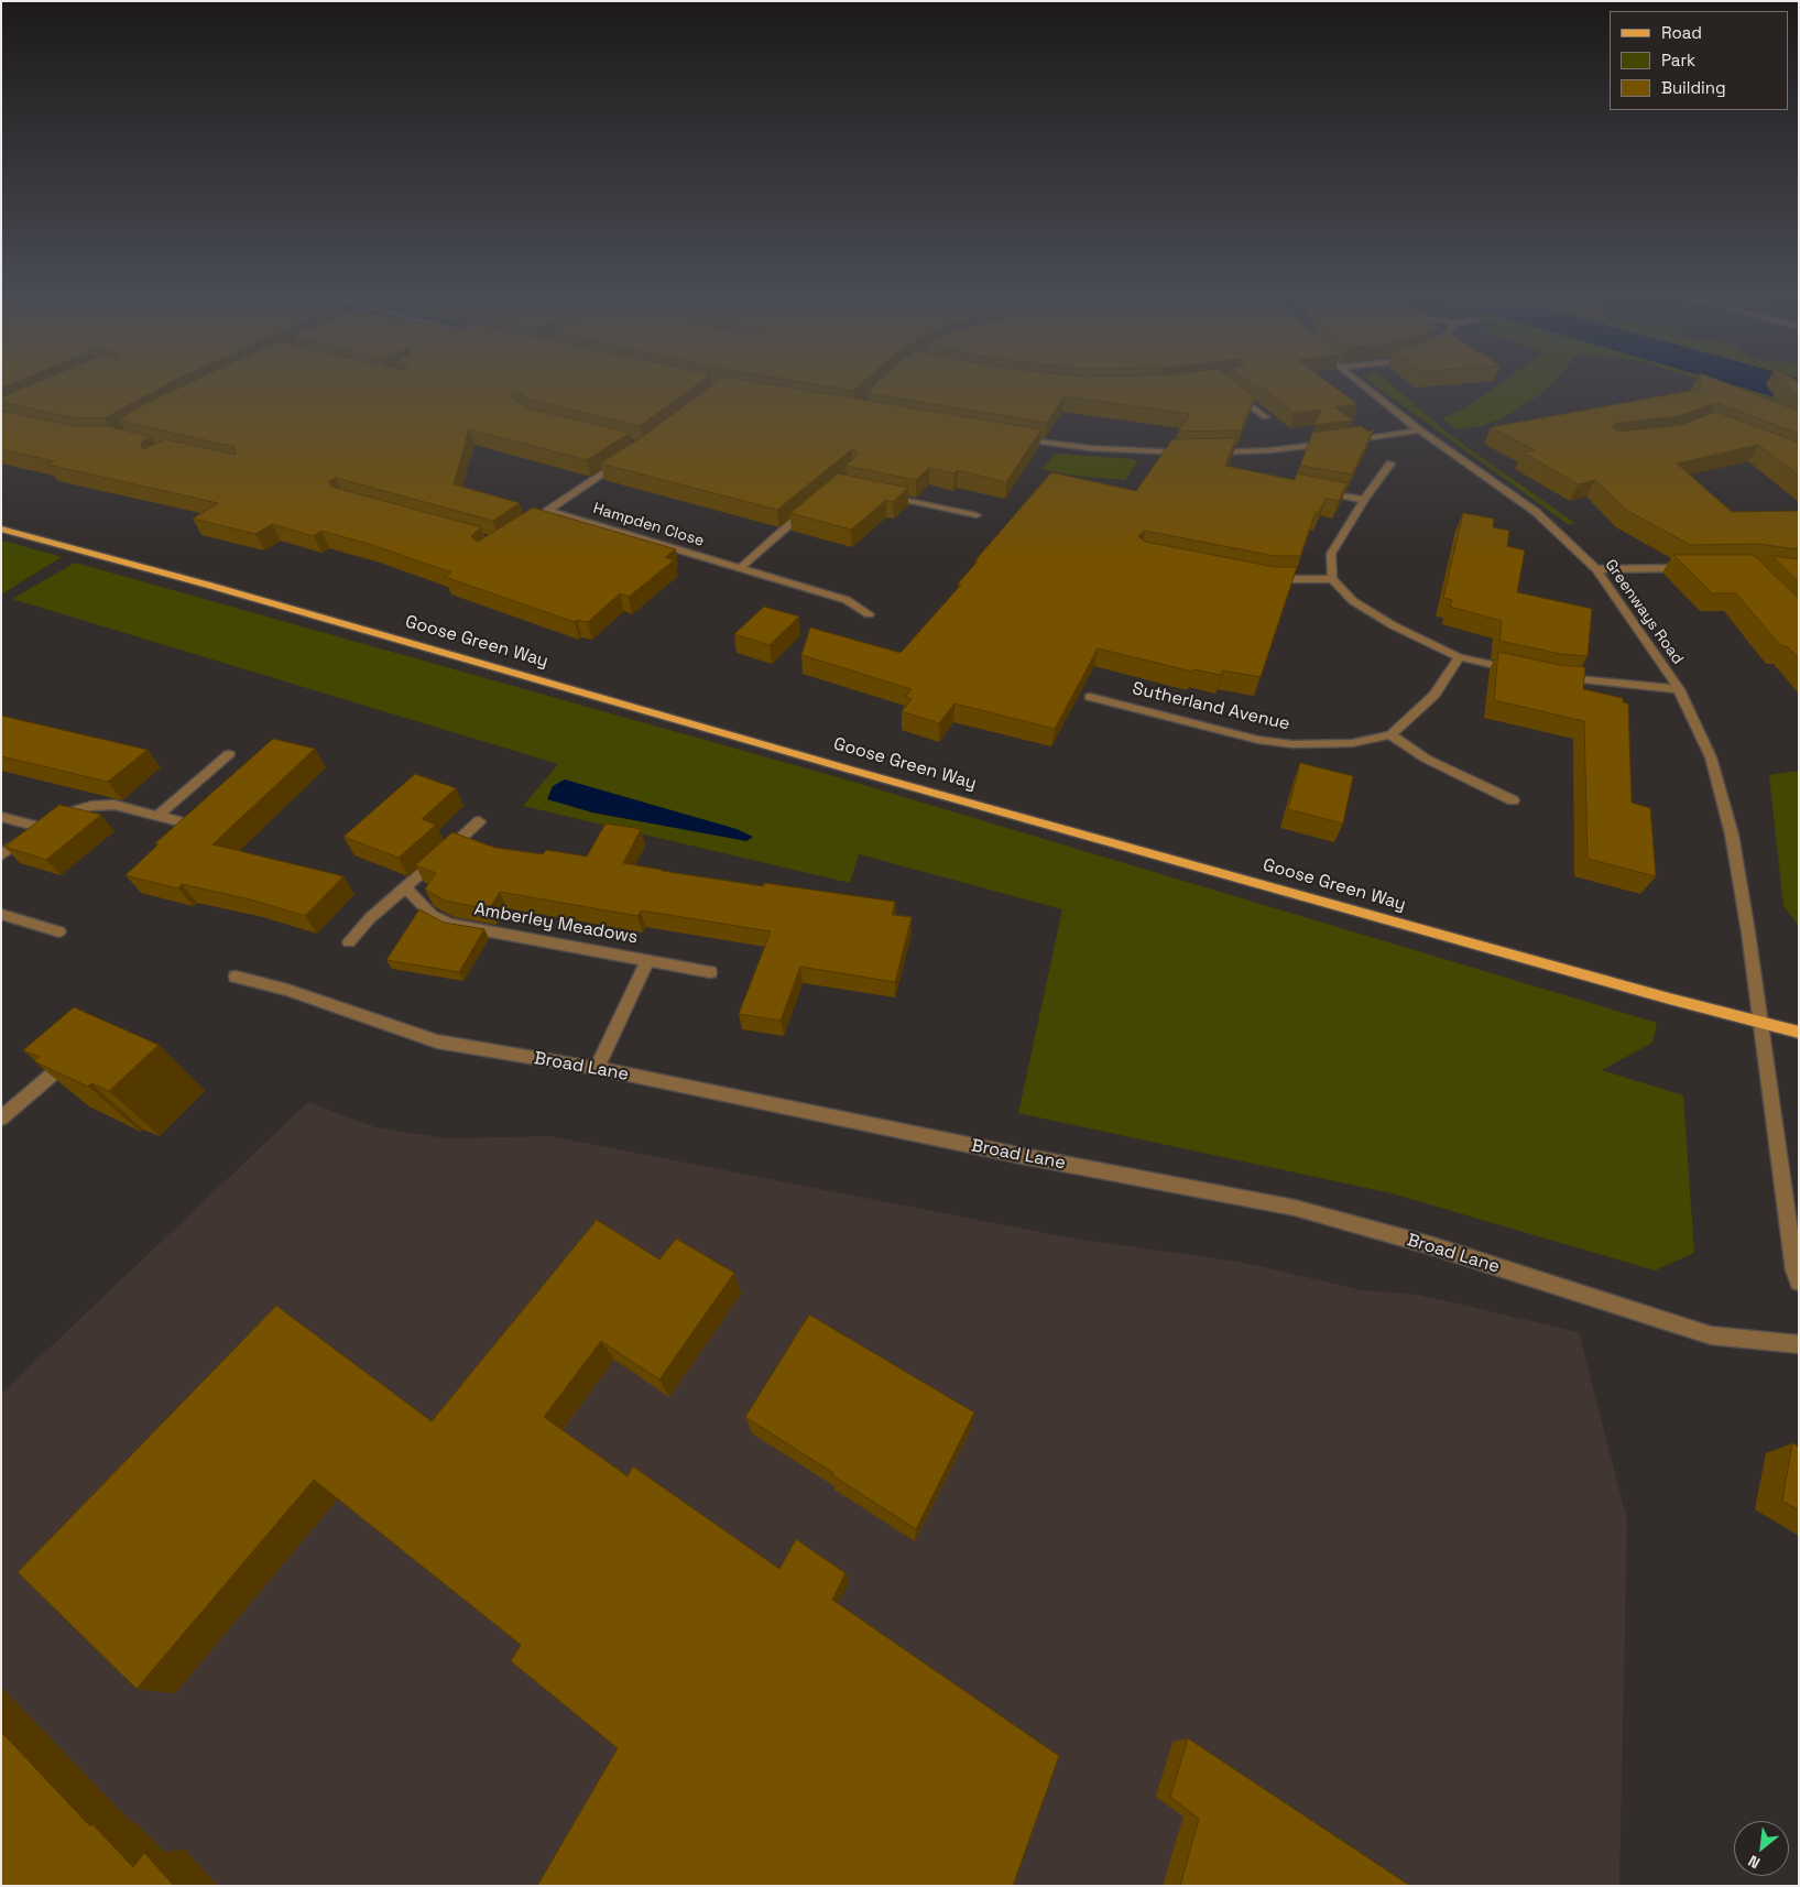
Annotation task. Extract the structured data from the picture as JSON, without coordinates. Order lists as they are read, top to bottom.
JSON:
{
  "streets": {
    "main road": ["Goose Green Way"],
    "street": [
      "Hampden Close",
      "Greenways Road",
      "Sutherland Avenue",
      "Amberley Meadows",
      "Broad Lane"
    ]
  },
  "crossings": [
    ["Greenways Road", "Goose Green Way"],
    ["Amberley Meadows", "Broad Lane"]
  ],
  "legend": ["Road", "Park", "Building"],
  "north": "bottom left"
}
